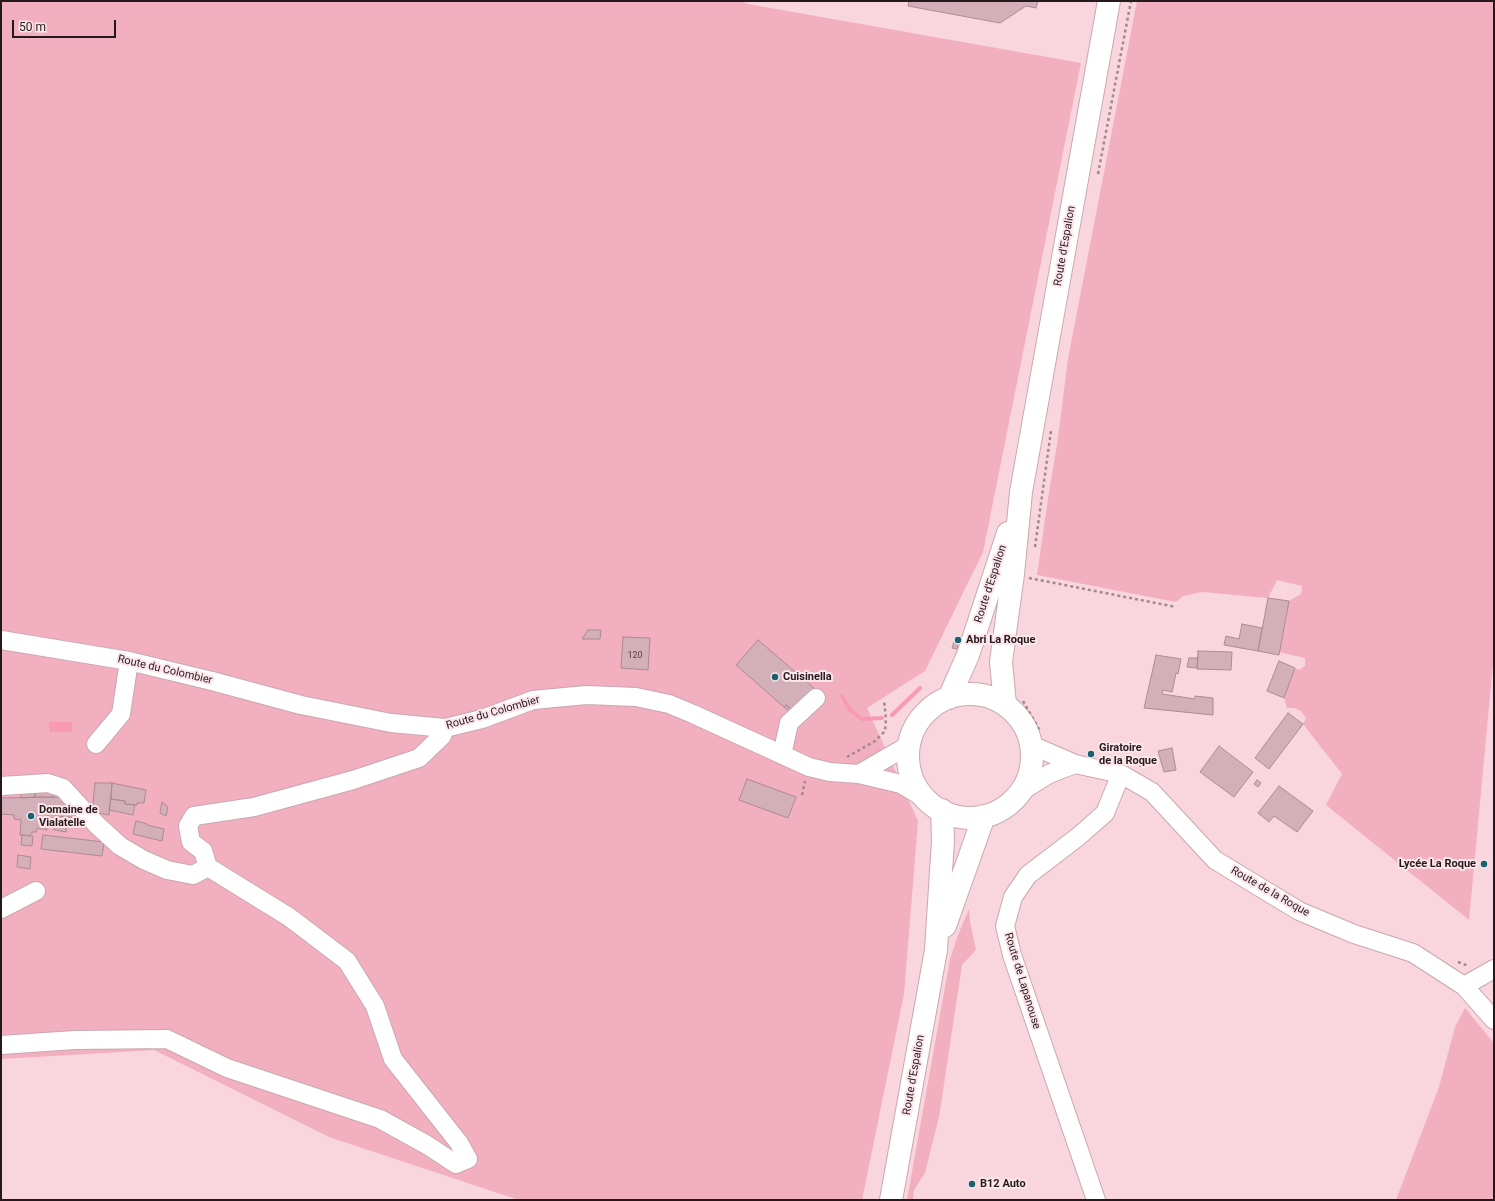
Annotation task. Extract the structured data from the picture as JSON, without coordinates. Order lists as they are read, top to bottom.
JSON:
{
  "streets": {
    "main road": ["Route d'Espalion"],
    "street": ["Route du Colombier", "Route de la Roque", "Route de Lapanouse"]
  },
  "crossings": [
    ["Route d'Espalion", "Route du Colombier"],
    ["Route d'Espalion", "Route de la Roque"],
    ["Route du Colombier", "Route de la Roque"],
    ["Route de la Roque", "Route de Lapanouse"]
  ],
  "places": [
    "Abri La Roque",
    "Cuisinella",
    "Giratoire de la Roque",
    "Domaine de Vialatelle",
    "Lycée La Roque",
    "B12 Auto"
  ],
  "house_numbers": ["120"],
  "scale_bar": "50 m"
}
